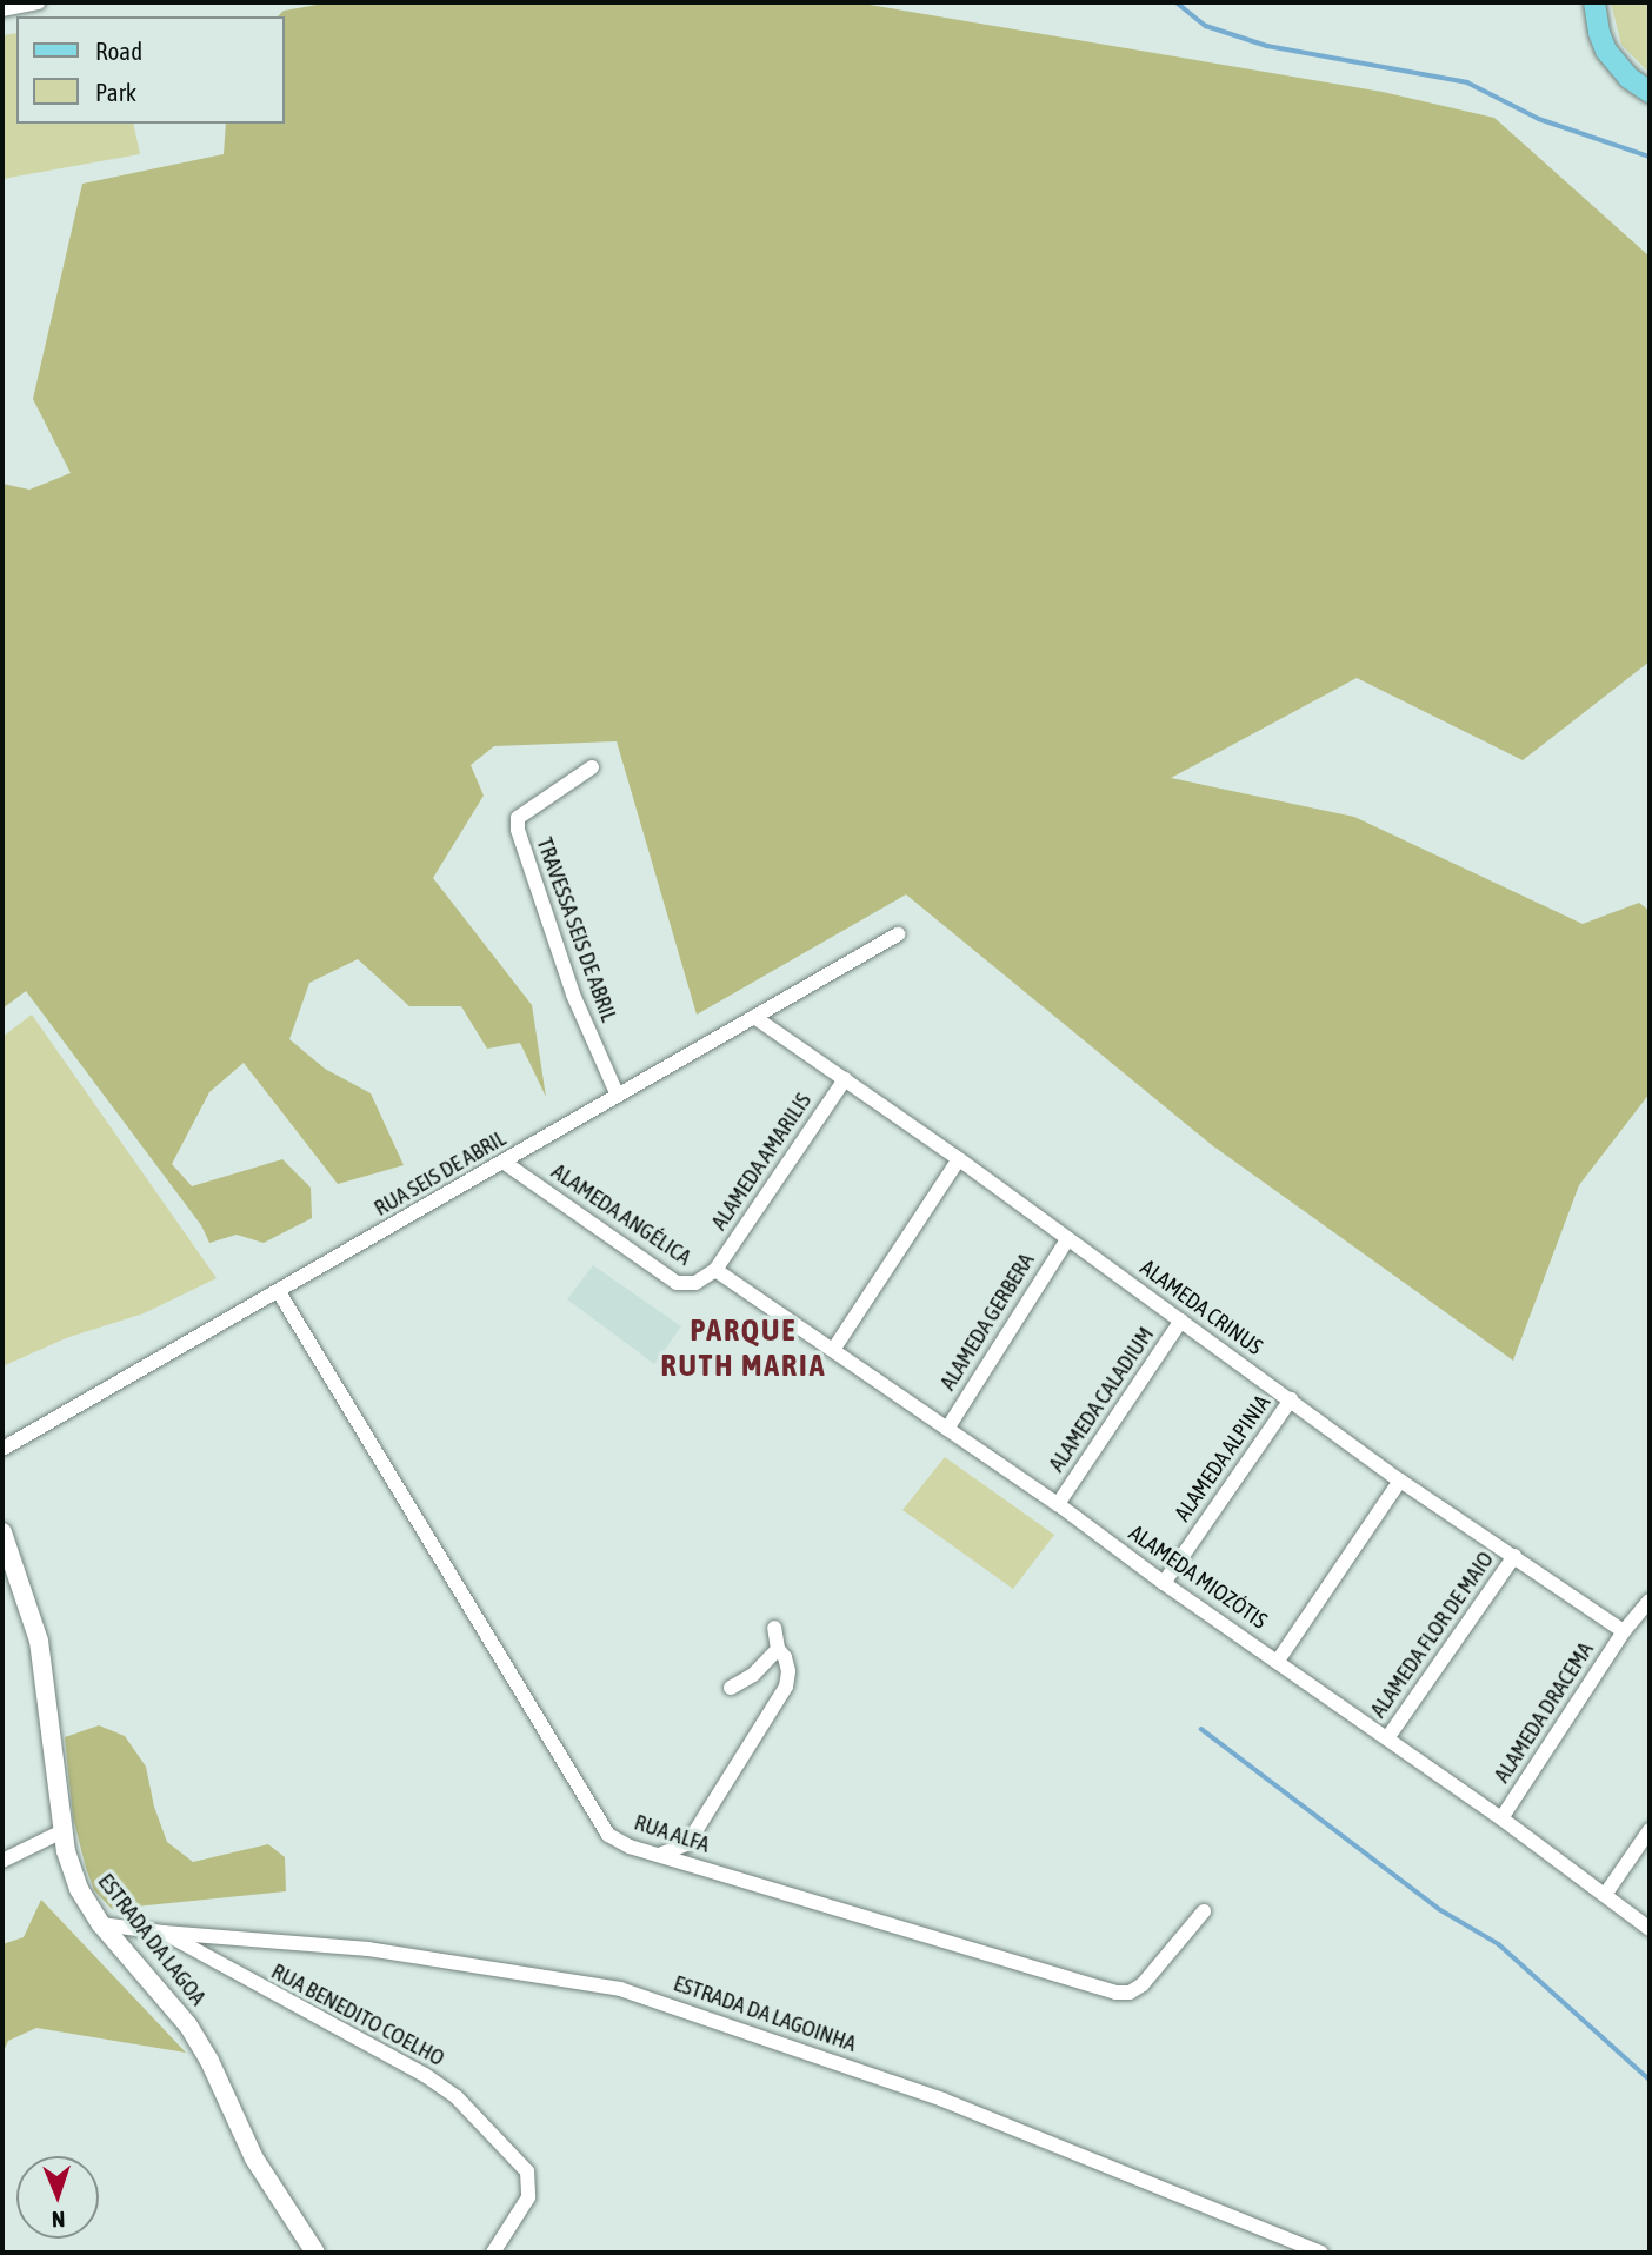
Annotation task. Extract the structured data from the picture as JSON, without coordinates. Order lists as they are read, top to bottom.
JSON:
{
  "streets": {
    "street": [
      "TRAVESSA SEIS DE ABRIL",
      "ALAMEDA AMARILIS",
      "RUA SEIS DE ABRIL",
      "ALAMEDA ANGÉLICA",
      "ALAMEDA CRINUS",
      "ALAMEDA GERBERA",
      "ALAMEDA CALADIUM",
      "ALAMEDA ALPINIA",
      "ALAMEDA MIOZÓTIS",
      "ALAMEDA FLOR DE MAIO",
      "ALAMEDA DRACEMA",
      "RUA ALFA",
      "ESTRADA DA LAGOA",
      "ESTRADA DA LAGOINHA",
      "RUA BENEDITO COELHO"
    ]
  },
  "crossings": [
    ["TRAVESSA SEIS DE ABRIL", "RUA SEIS DE ABRIL"],
    ["ALAMEDA AMARILIS", "ALAMEDA ANGÉLICA"],
    ["ALAMEDA AMARILIS", "ALAMEDA CRINUS"],
    ["ALAMEDA AMARILIS", "ALAMEDA MIOZÓTIS"],
    ["RUA SEIS DE ABRIL", "ALAMEDA ANGÉLICA"],
    ["RUA SEIS DE ABRIL", "ALAMEDA CRINUS"],
    ["RUA SEIS DE ABRIL", "RUA ALFA"],
    ["ALAMEDA ANGÉLICA", "ALAMEDA MIOZÓTIS"],
    ["ALAMEDA CRINUS", "ALAMEDA GERBERA"],
    ["ALAMEDA CRINUS", "ALAMEDA CALADIUM"],
    ["ALAMEDA CRINUS", "ALAMEDA ALPINIA"],
    ["ALAMEDA CRINUS", "ALAMEDA FLOR DE MAIO"],
    ["ALAMEDA CRINUS", "ALAMEDA DRACEMA"],
    ["ALAMEDA GERBERA", "ALAMEDA MIOZÓTIS"],
    ["ALAMEDA CALADIUM", "ALAMEDA MIOZÓTIS"],
    ["ALAMEDA ALPINIA", "ALAMEDA MIOZÓTIS"],
    ["ALAMEDA MIOZÓTIS", "ALAMEDA FLOR DE MAIO"],
    ["ALAMEDA MIOZÓTIS", "ALAMEDA DRACEMA"],
    ["ESTRADA DA LAGOA", "RUA BENEDITO COELHO"],
    ["ESTRADA DA LAGOINHA", "RUA BENEDITO COELHO"]
  ],
  "districts": ["PARQUE RUTH MARIA"],
  "legend": ["Road", "Park"],
  "north": "bottom"
}
